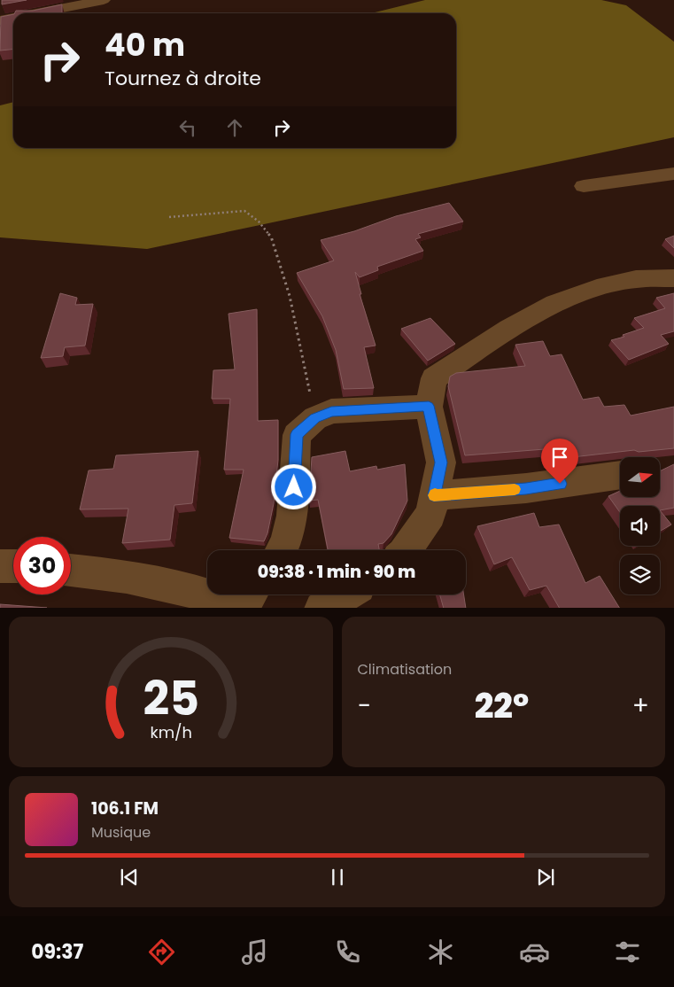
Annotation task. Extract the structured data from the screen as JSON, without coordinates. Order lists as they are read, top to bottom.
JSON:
{
  "north": "right",
  "page": {
    "turn": ["40 m", "Tournez à droite"],
    "limit": "30",
    "trip": "09:38 · 1 min · 90 m",
    "tile": "Climatisation",
    "heat": ["−", "22°", "+"],
    "song": ["106.1 FM", "Musique"],
    "tabs": "09:37",
    "gauge": ["25", "km/h"]
  }
}
